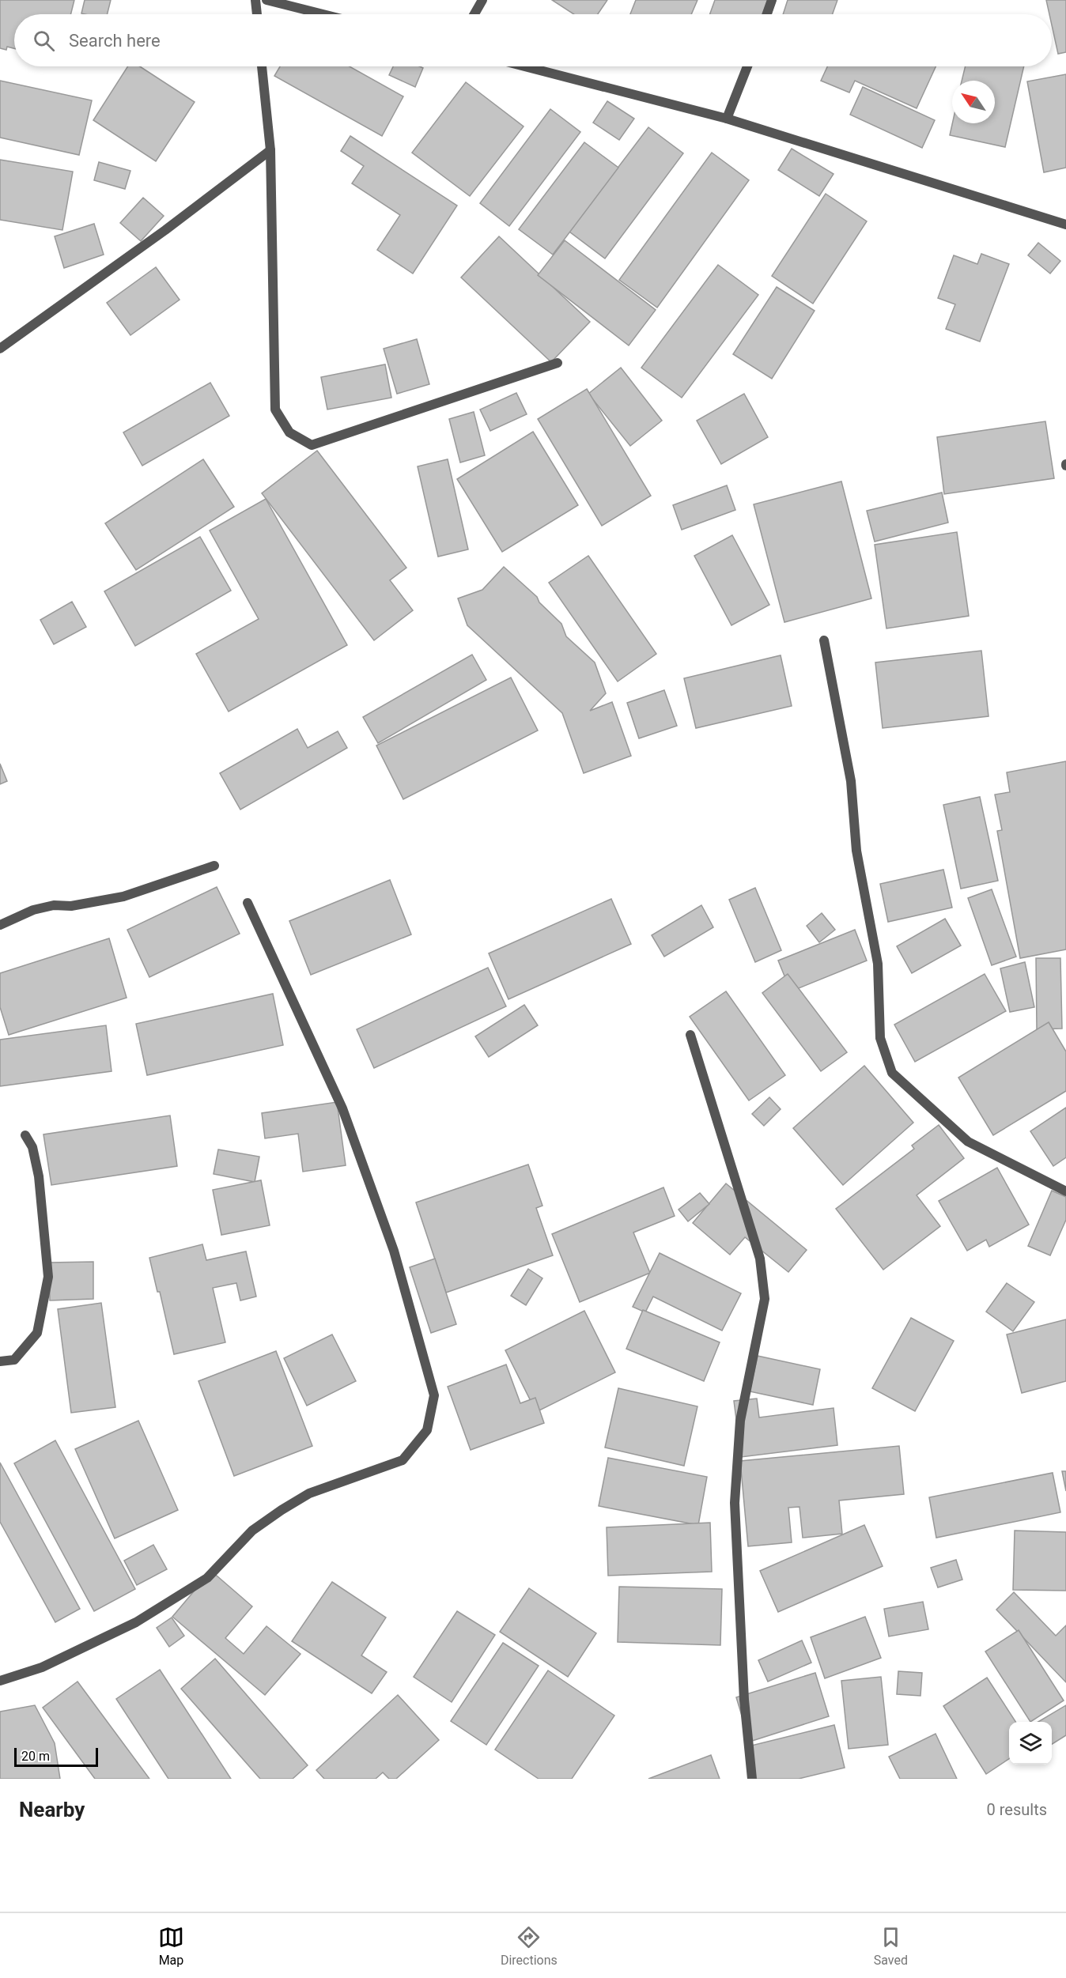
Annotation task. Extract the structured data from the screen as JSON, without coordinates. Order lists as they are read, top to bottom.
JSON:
{
  "scale_bar": "20 m",
  "north": "top left",
  "page": {
    "search": "Search here",
    "scale": "20 m",
    "heading": ["Nearby", "0 results"],
    "nav": ["Map", "Directions", "Saved"]
  }
}
